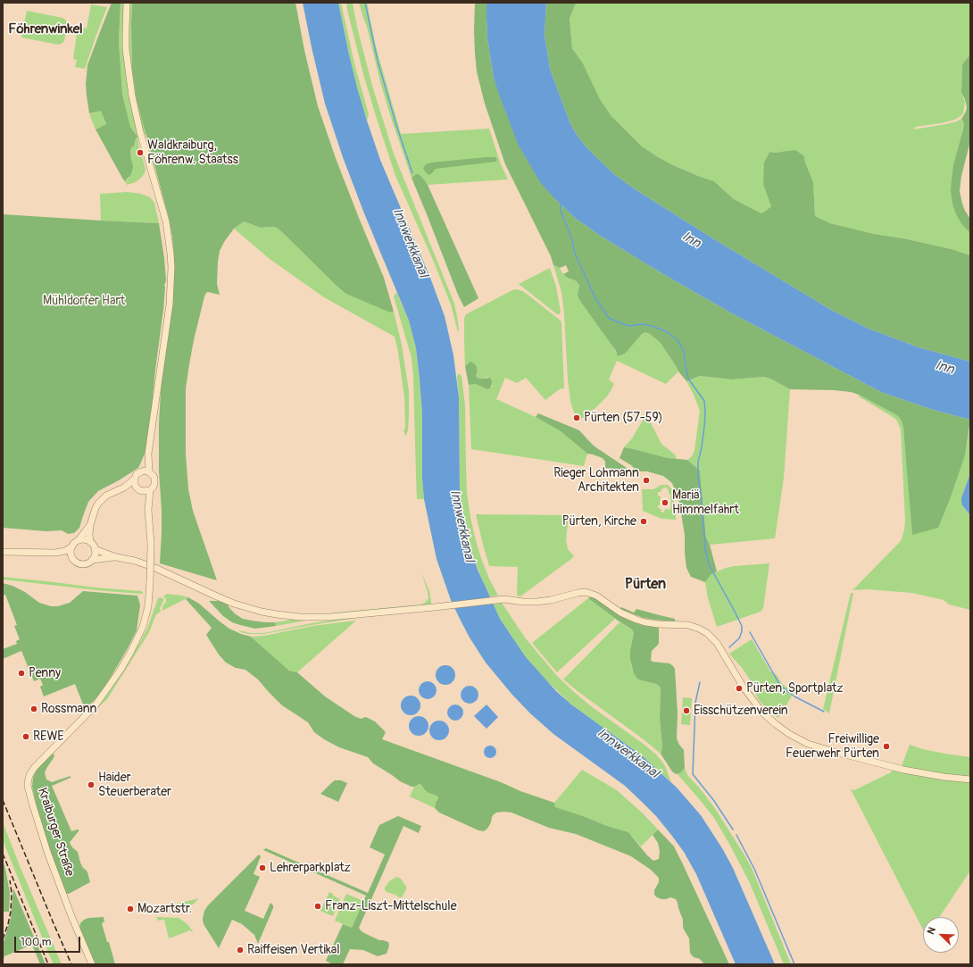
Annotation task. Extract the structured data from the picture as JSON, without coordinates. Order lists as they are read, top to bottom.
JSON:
{
  "streets": {
    "main road": ["Kraiburger Straße"]
  },
  "districts": ["Föhrenwinkel", "Pürten"],
  "water": ["Inn", "Innwerkkanal"],
  "parks": ["Mühldorfer Hart"],
  "places": [
    "Waldkraiburg, Föhrenw. Staatss",
    "Pürten (57-59)",
    "Rieger Lohmann Architekten",
    "Mariä Himmelfahrt",
    "Pürten, Kirche",
    "Penny",
    "Pürten, Sportplatz",
    "Rossmann",
    "Eisschützenverein",
    "REWE",
    "Freiwillige Feuerwehr Pürten",
    "Haider Steuerberater",
    "Lehrerparkplatz",
    "Franz-Liszt-Mittelschule",
    "Mozartstr.",
    "Raiffeisen Vertikal"
  ],
  "scale_bar": "100 m",
  "north": "top left"
}
